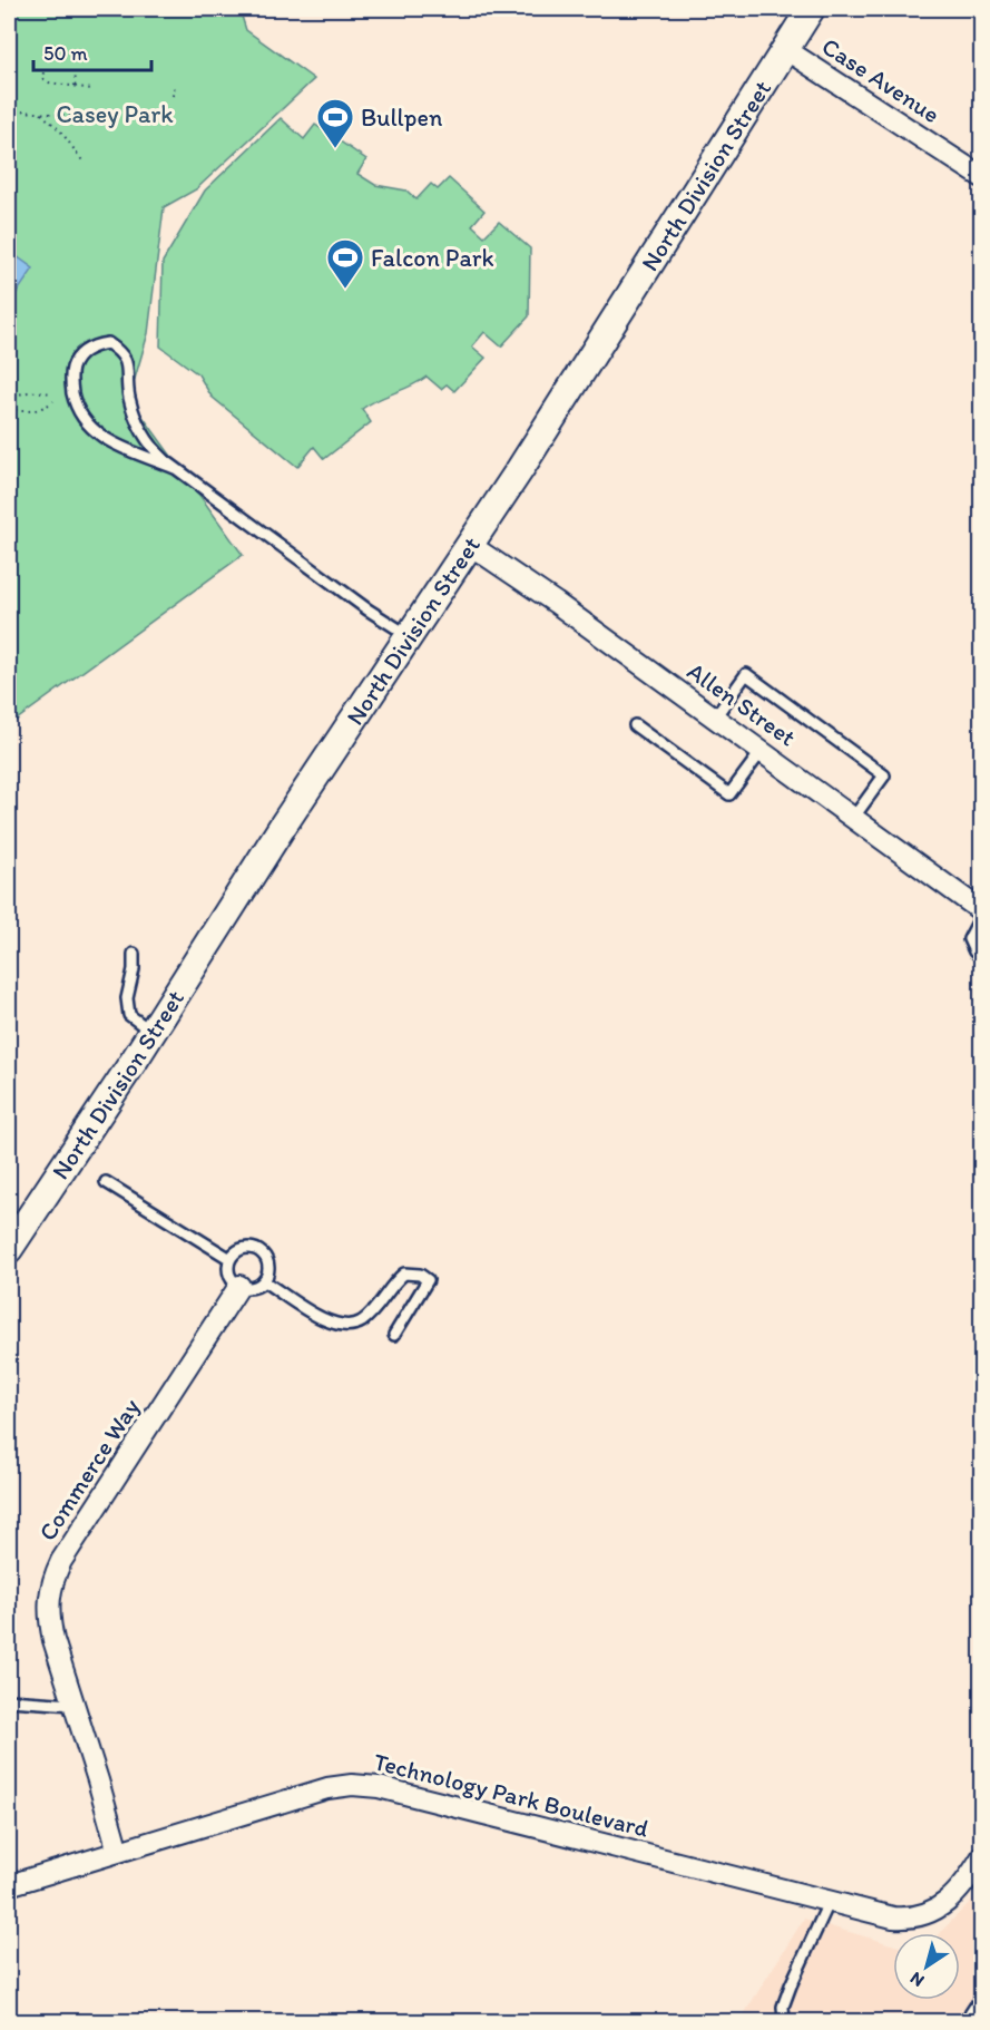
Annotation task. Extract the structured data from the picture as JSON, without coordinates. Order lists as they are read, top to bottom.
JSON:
{
  "streets": {
    "street": [
      "Case Avenue",
      "North Division Street",
      "Allen Street",
      "Commerce Way",
      "Technology Park Boulevard"
    ]
  },
  "crossings": [
    ["Case Avenue", "North Division Street"],
    ["North Division Street", "Allen Street"],
    ["Commerce Way", "Technology Park Boulevard"]
  ],
  "parks": ["Casey Park"],
  "places": {
    "sports": ["Bullpen", "Falcon Park"]
  },
  "scale_bar": "50 m",
  "north": "bottom left"
}
